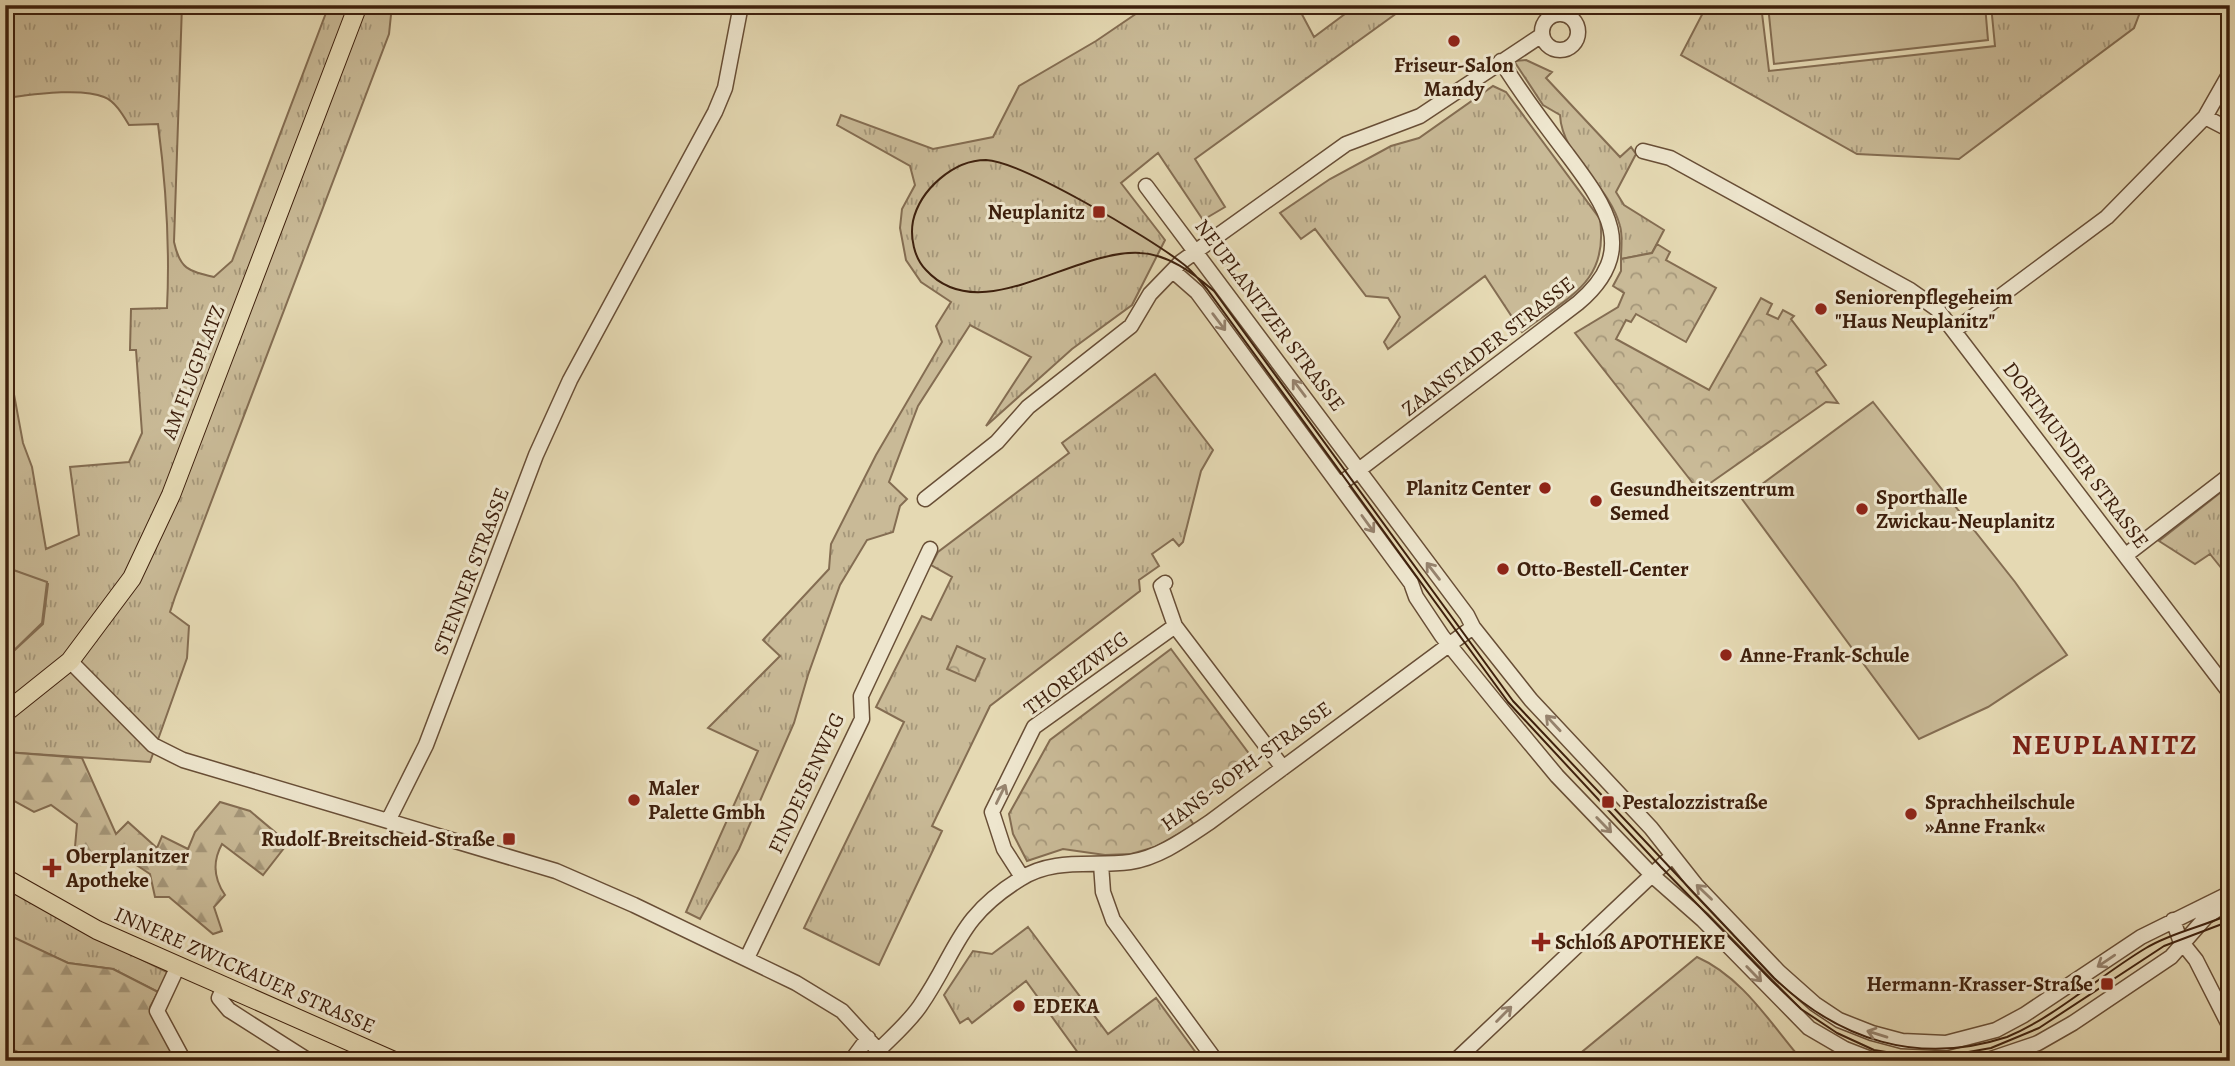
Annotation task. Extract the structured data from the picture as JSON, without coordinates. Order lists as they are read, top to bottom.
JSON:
{
  "streets": {
    "main road": ["AM FLUGPLATZ", "INNERE ZWICKAUER STRASSE"],
    "street": [
      "NEUPLANITZER STRASSE",
      "ZAANSTADER STRASSE",
      "DORTMUNDER STRASSE",
      "STENNER STRASSE",
      "THOREZWEG",
      "HANS-SOPH-STRASSE",
      "FINDEISENWEG"
    ]
  },
  "crossings": [
    ["NEUPLANITZER STRASSE", "ZAANSTADER STRASSE"],
    ["THOREZWEG", "HANS-SOPH-STRASSE"]
  ],
  "one_way": ["THOREZWEG"],
  "districts": ["NEUPLANITZ"],
  "places": {
    "other": [
      "Friseur-Salon Mandy",
      "Seniorenpflegeheim \"Haus Neuplanitz\"",
      "Planitz Center",
      "Gesundheitszentrum Semed",
      "Sporthalle Zwickau-Neuplanitz",
      "Otto-Bestell-Center",
      "Anne-Frank-Schule",
      "Maler Palette Gmbh",
      "Sprachheilschule »Anne Frank«",
      "EDEKA"
    ],
    "transit": [
      "Neuplanitz",
      "Pestalozzistraße",
      "Rudolf-Breitscheid-Straße",
      "Hermann-Krasser-Straße"
    ],
    "health": ["Oberplanitzer Apotheke", "Schloß APOTHEKE"]
  }
}
